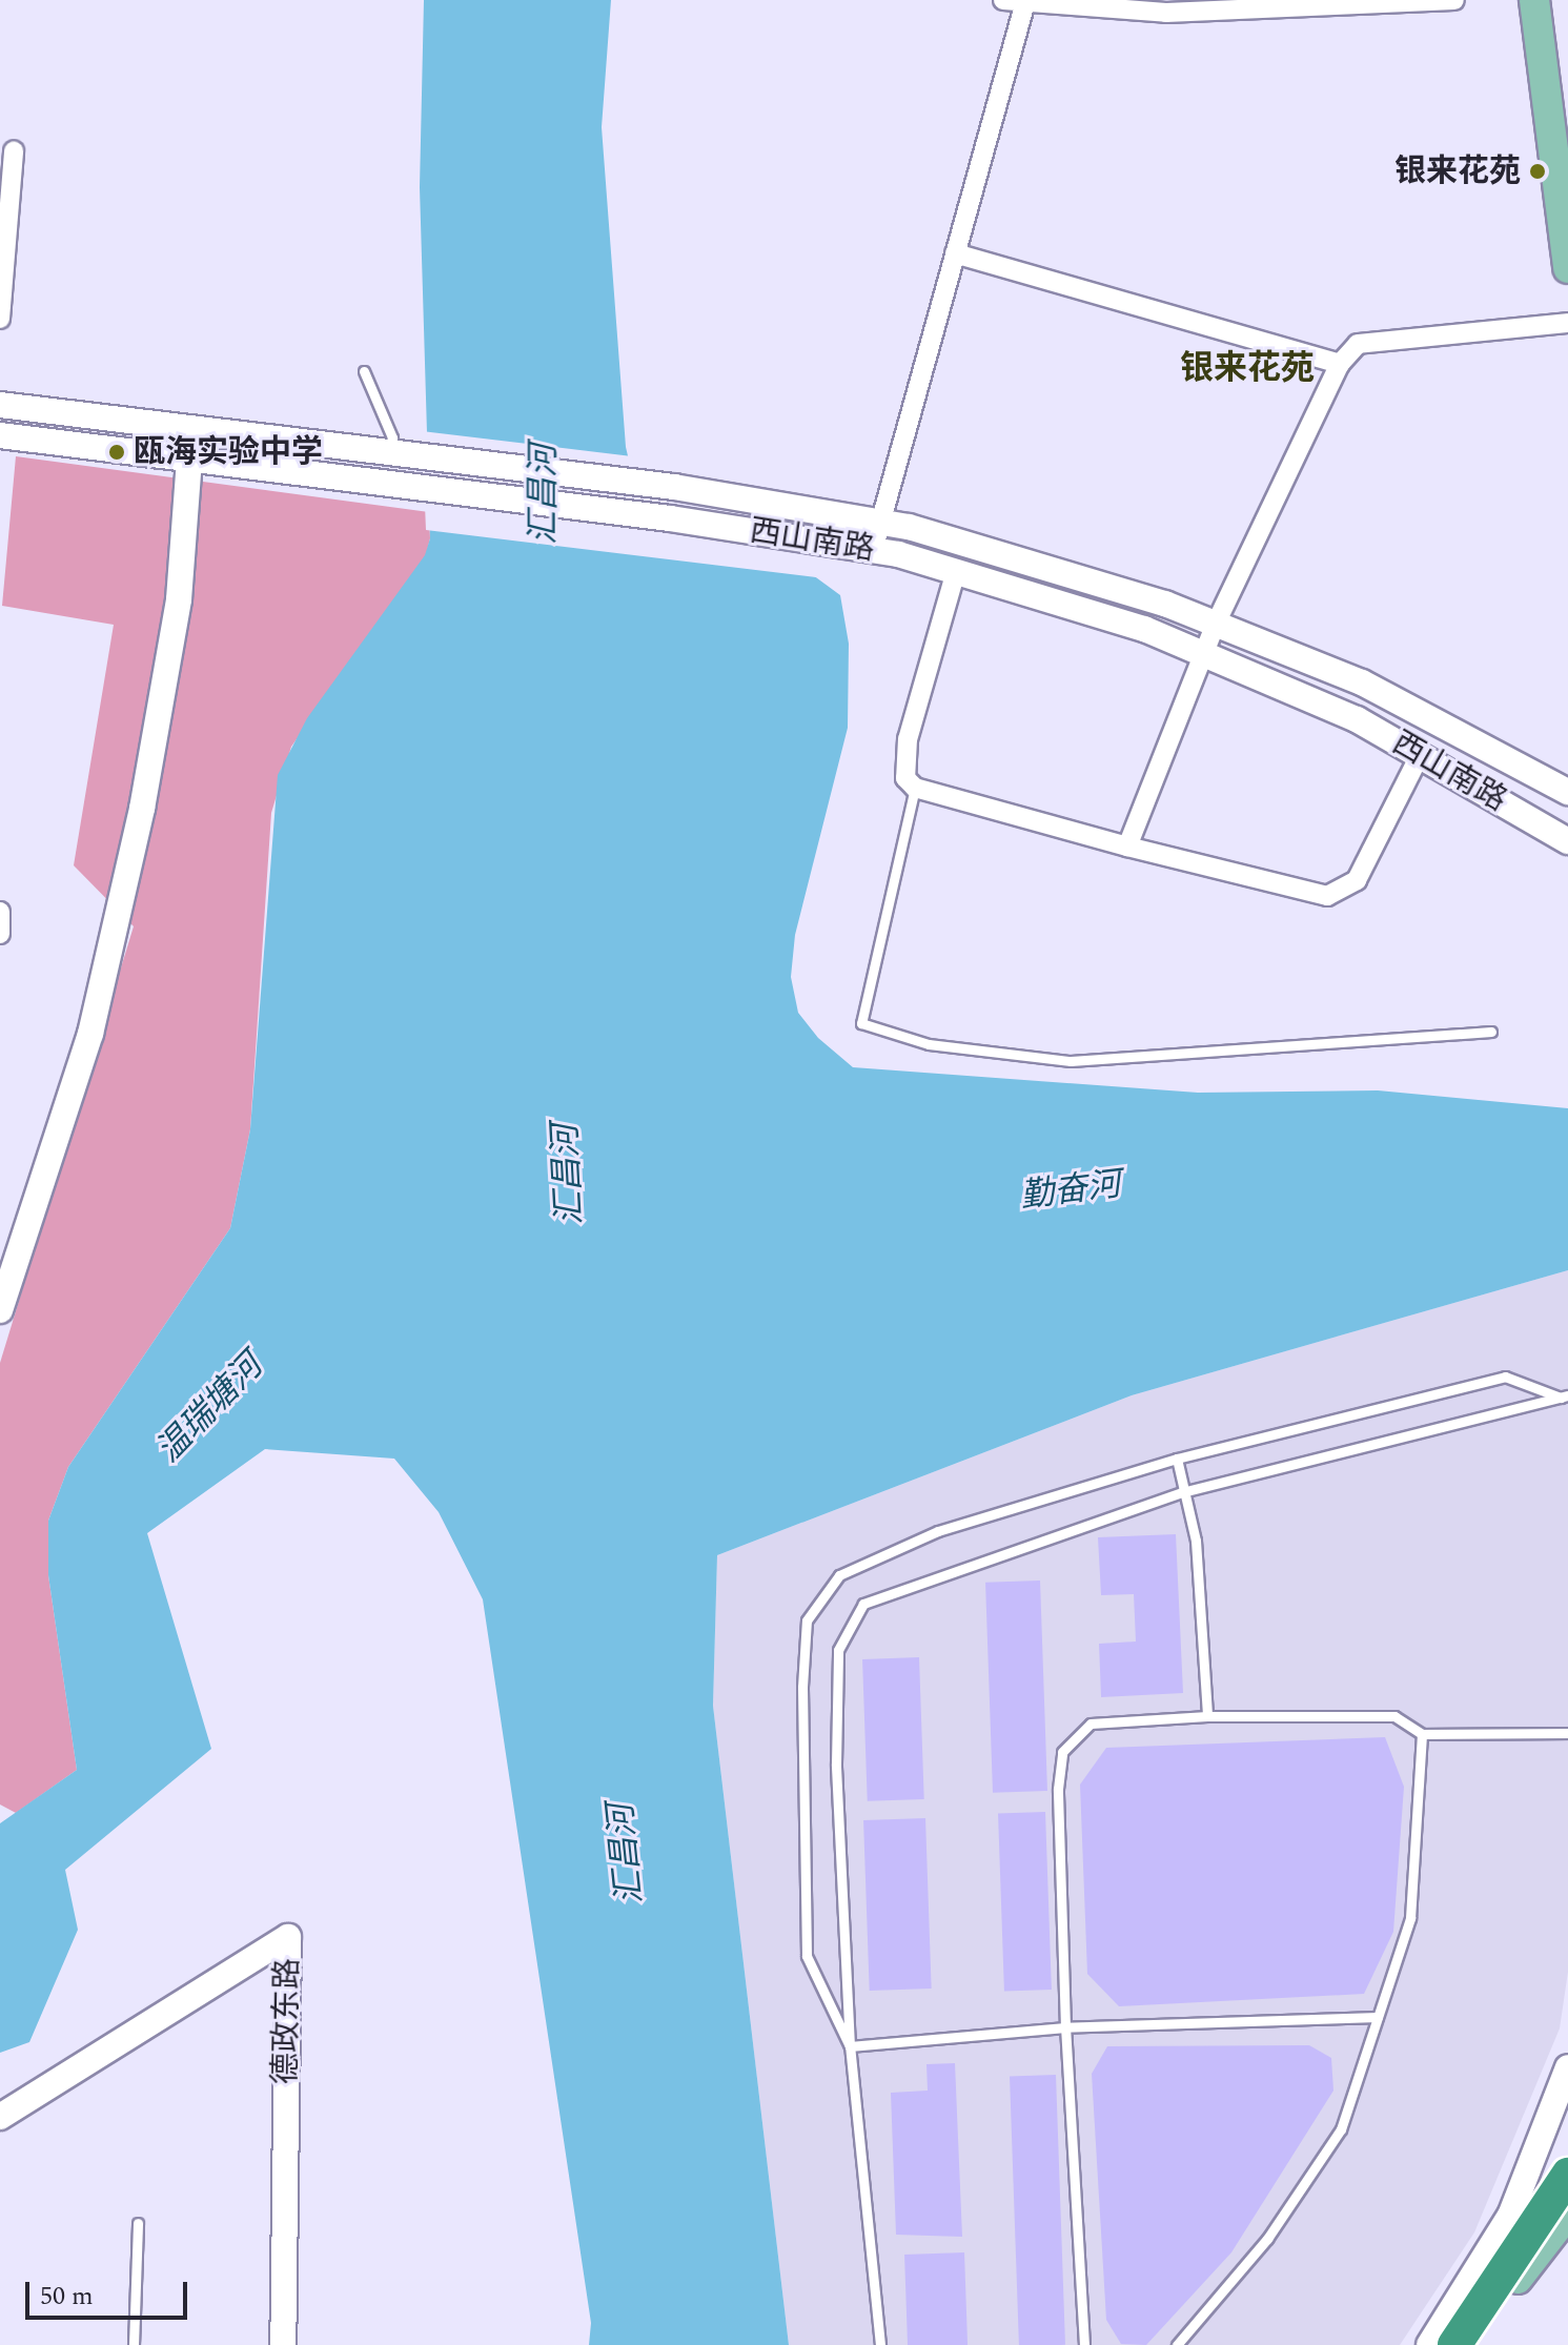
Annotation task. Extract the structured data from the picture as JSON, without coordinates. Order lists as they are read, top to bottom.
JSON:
{
  "streets": {
    "main road": ["西山南路", "德政东路"]
  },
  "districts": ["银来花苑"],
  "water": ["汇昌河", "勤奋河", "温瑞塘河"],
  "places": ["银来花苑", "瓯海实验中学"],
  "scale_bar": "50 m"
}
